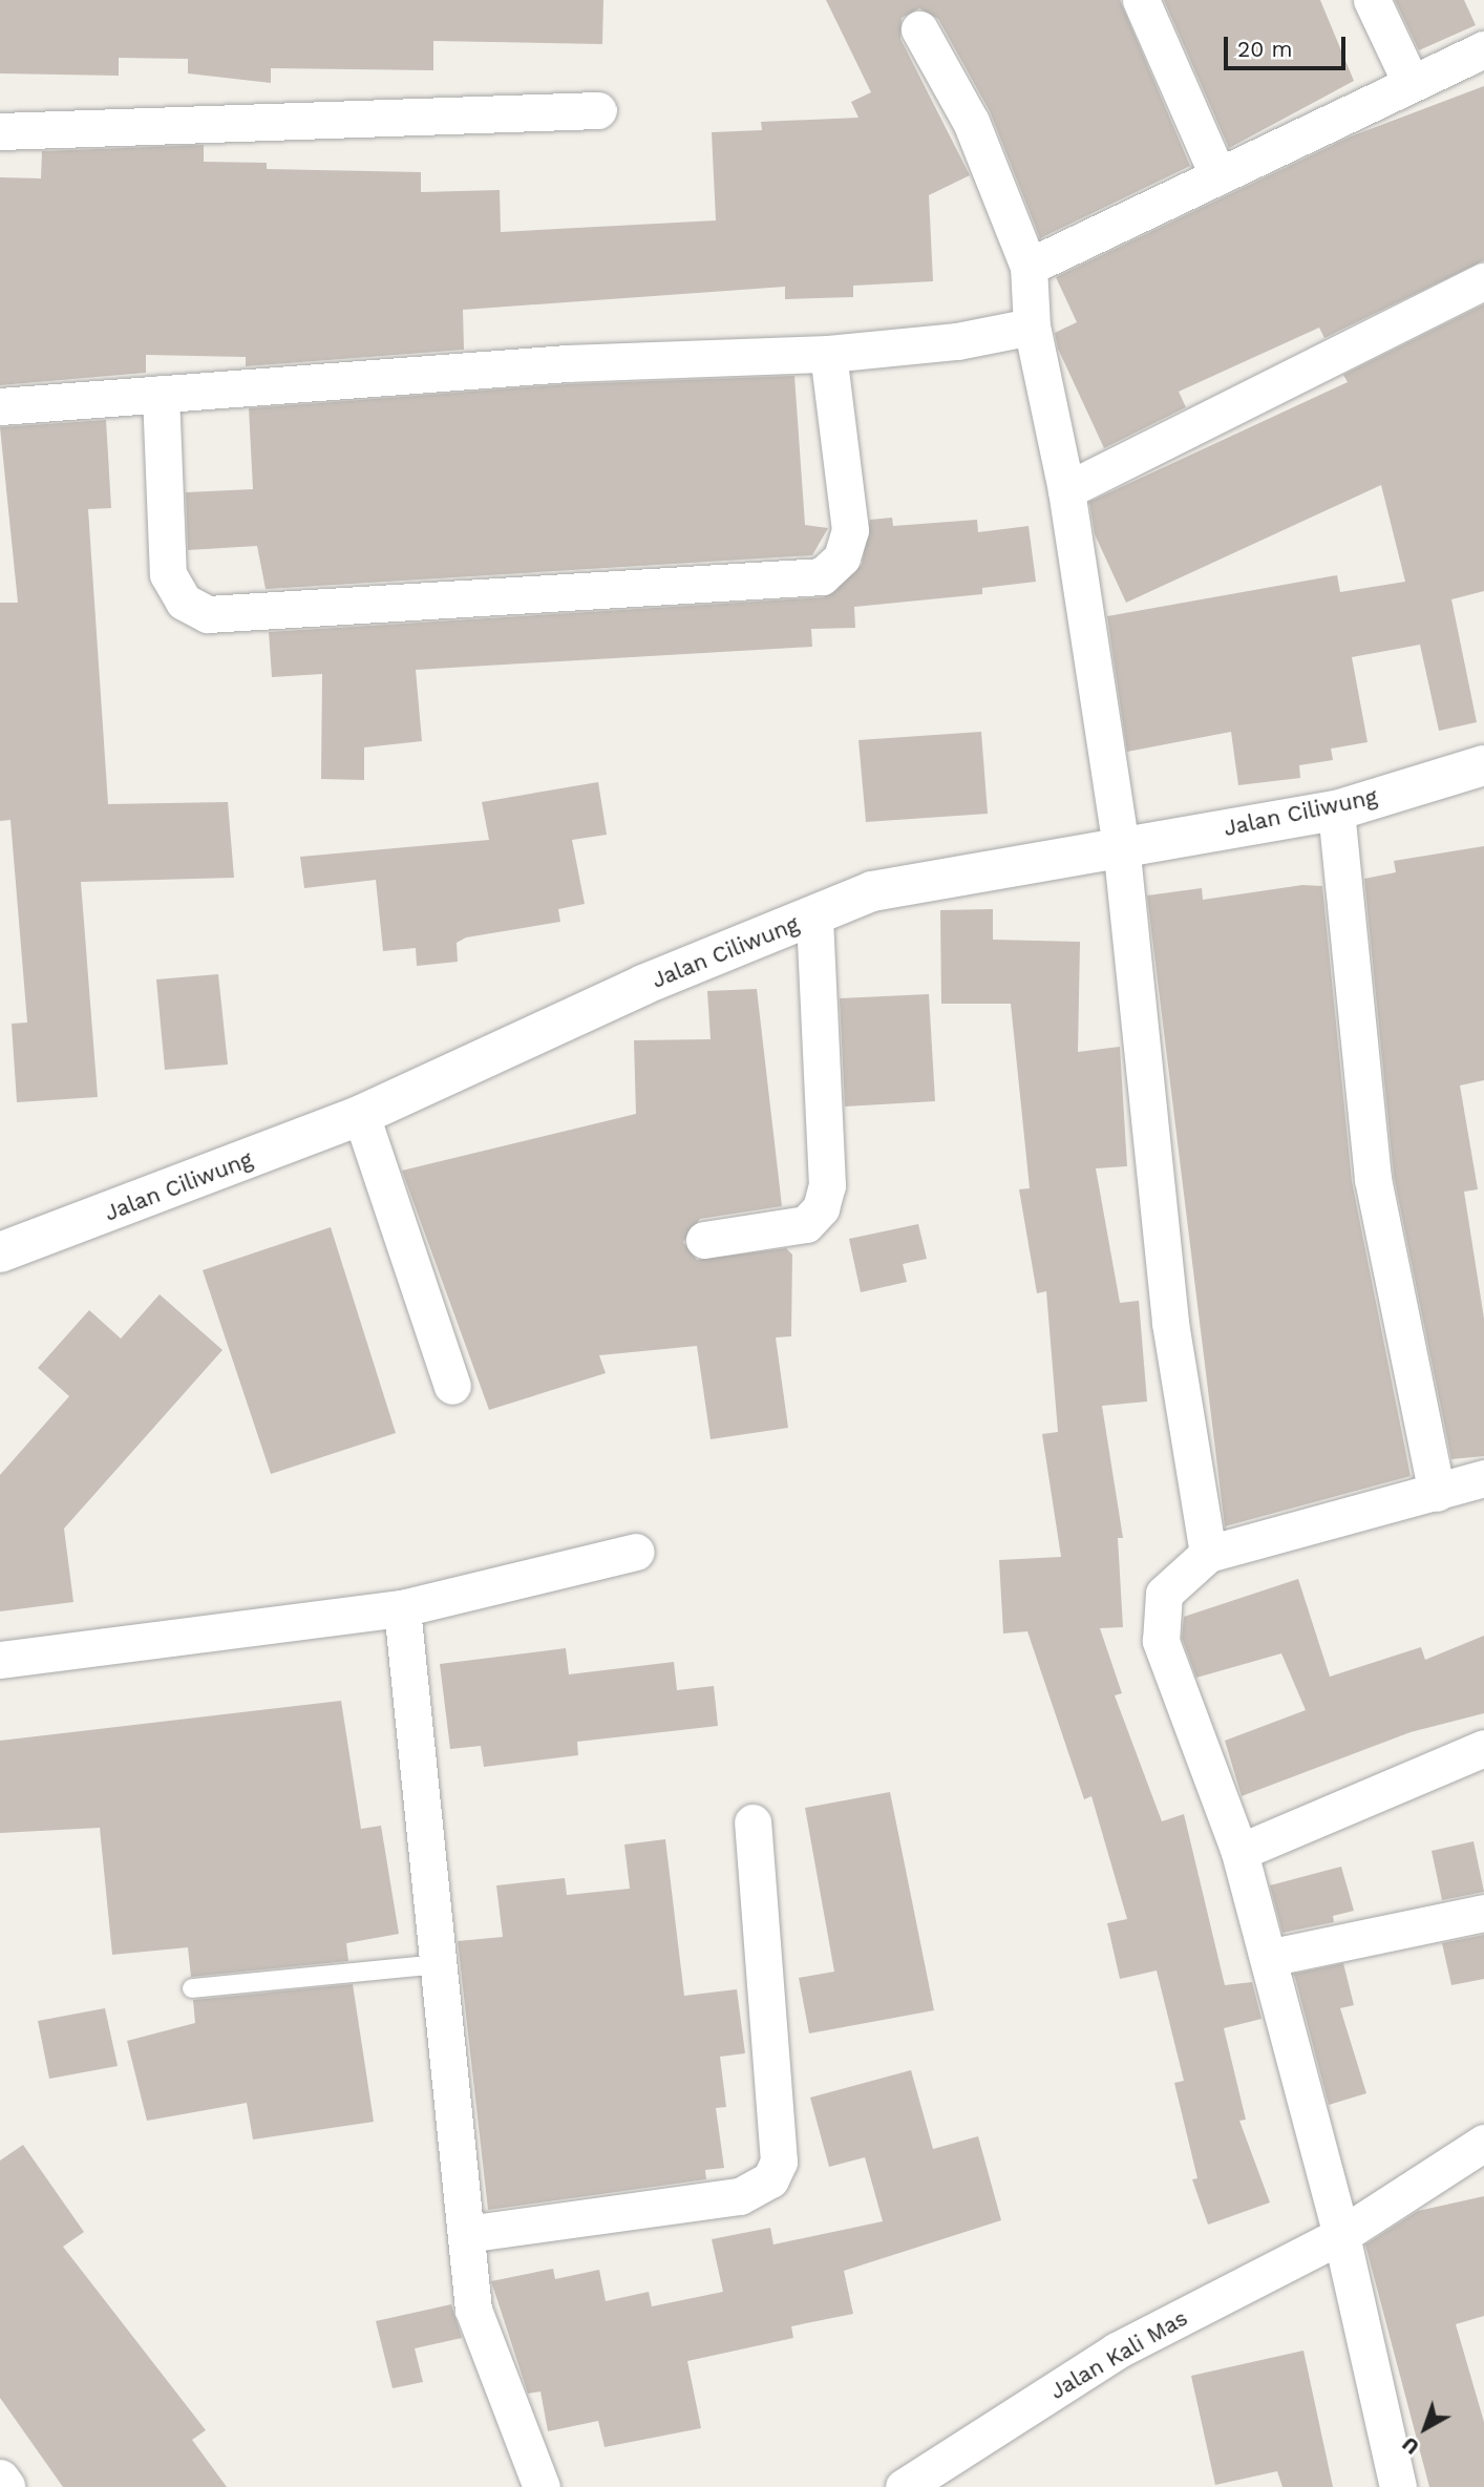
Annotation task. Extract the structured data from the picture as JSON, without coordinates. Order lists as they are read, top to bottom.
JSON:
{
  "streets": {
    "street": ["Jalan Ciliwung", "Jalan Kali Mas"]
  },
  "scale_bar": "20 m",
  "north": "bottom left"
}
